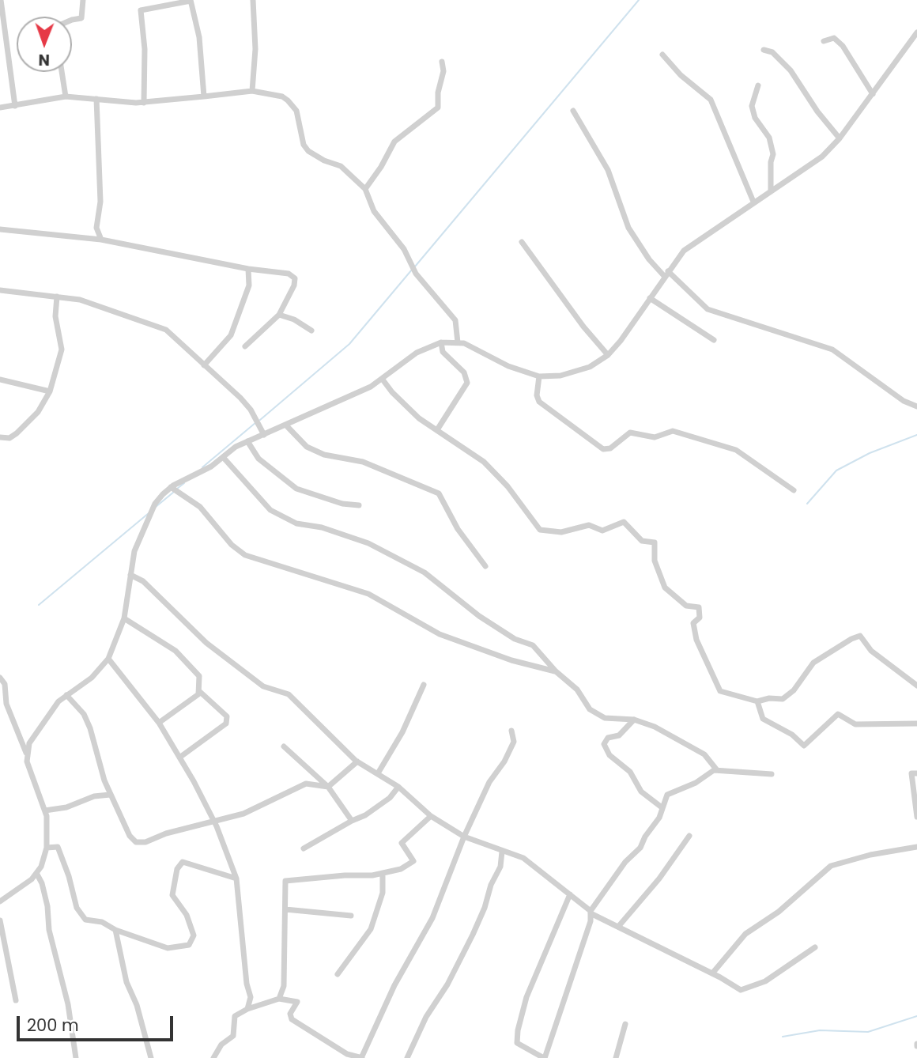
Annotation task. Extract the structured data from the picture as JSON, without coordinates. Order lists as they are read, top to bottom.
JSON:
{
  "scale_bar": "200 m",
  "north": "bottom"
}
